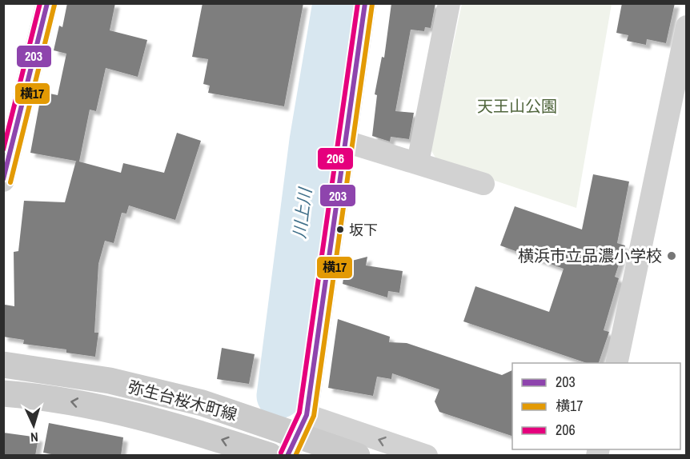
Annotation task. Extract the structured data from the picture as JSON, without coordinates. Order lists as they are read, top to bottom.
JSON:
{
  "streets": {
    "main road": ["弥生台桜木町線"]
  },
  "water": ["川上川"],
  "parks": ["天王山公園"],
  "places": ["坂下", "横浜市立品濃小学校"],
  "lines": ["transit line 203", "transit line 206", "transit line 横17"],
  "legend": ["203", "横17", "206"],
  "north": "bottom"
}
